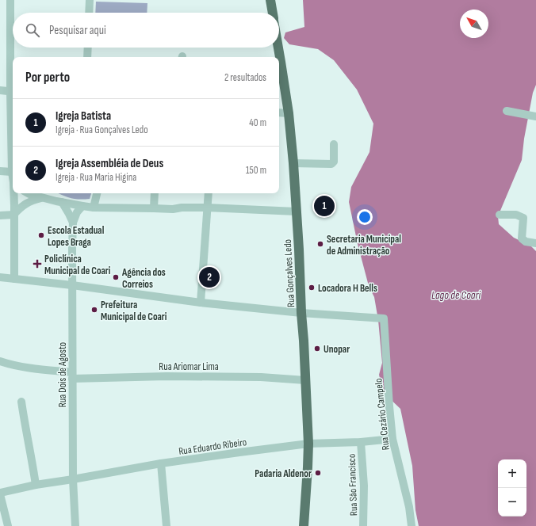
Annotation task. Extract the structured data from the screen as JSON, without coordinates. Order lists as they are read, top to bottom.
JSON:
{
  "streets": {
    "main road": ["Rua Gonçalves Ledo"],
    "street": [
      "Rua Ariomar Lima",
      "Rua Dois de Agosto",
      "Rua Cezário Campelo",
      "Rua Eduardo Ribeiro",
      "Rua São Francisco"
    ]
  },
  "crossings": [
    ["Rua Gonçalves Ledo", "Rua Ariomar Lima"],
    ["Rua Gonçalves Ledo", "Rua Cezário Campelo"],
    ["Rua Gonçalves Ledo", "Rua Eduardo Ribeiro"],
    ["Rua Ariomar Lima", "Rua Dois de Agosto"],
    ["Rua Dois de Agosto", "Rua Eduardo Ribeiro"],
    ["Rua Cezário Campelo", "Rua Eduardo Ribeiro"],
    ["Rua Eduardo Ribeiro", "Rua São Francisco"]
  ],
  "water": ["Lago de Coari"],
  "places": {
    "other": [
      "Escola Estadual Lopes Braga",
      "Secretaria Municipal de Administração",
      "Agência dos Correios",
      "Locadora H Bells",
      "Prefeitura Municipal de Coari",
      "Unopar",
      "Padaria Aldenor"
    ],
    "health": ["Policlínica Municipal de Coari"]
  },
  "north": "top left",
  "page": {
    "search": "Pesquisar aqui",
    "heading": ["Por perto", "2 resultados"],
    "list": [
      {
        "mark": "1",
        "name": "Igreja Batista",
        "note": "Igreja · Rua Gonçalves Ledo",
        "value": "40 m"
      },
      {
        "mark": "2",
        "name": "Igreja Assembléia de Deus",
        "note": "Igreja · Rua Maria Higina",
        "value": "150 m"
      }
    ],
    "pins": ["1", "2"],
    "map_buttons": ["+", "−"]
  }
}
